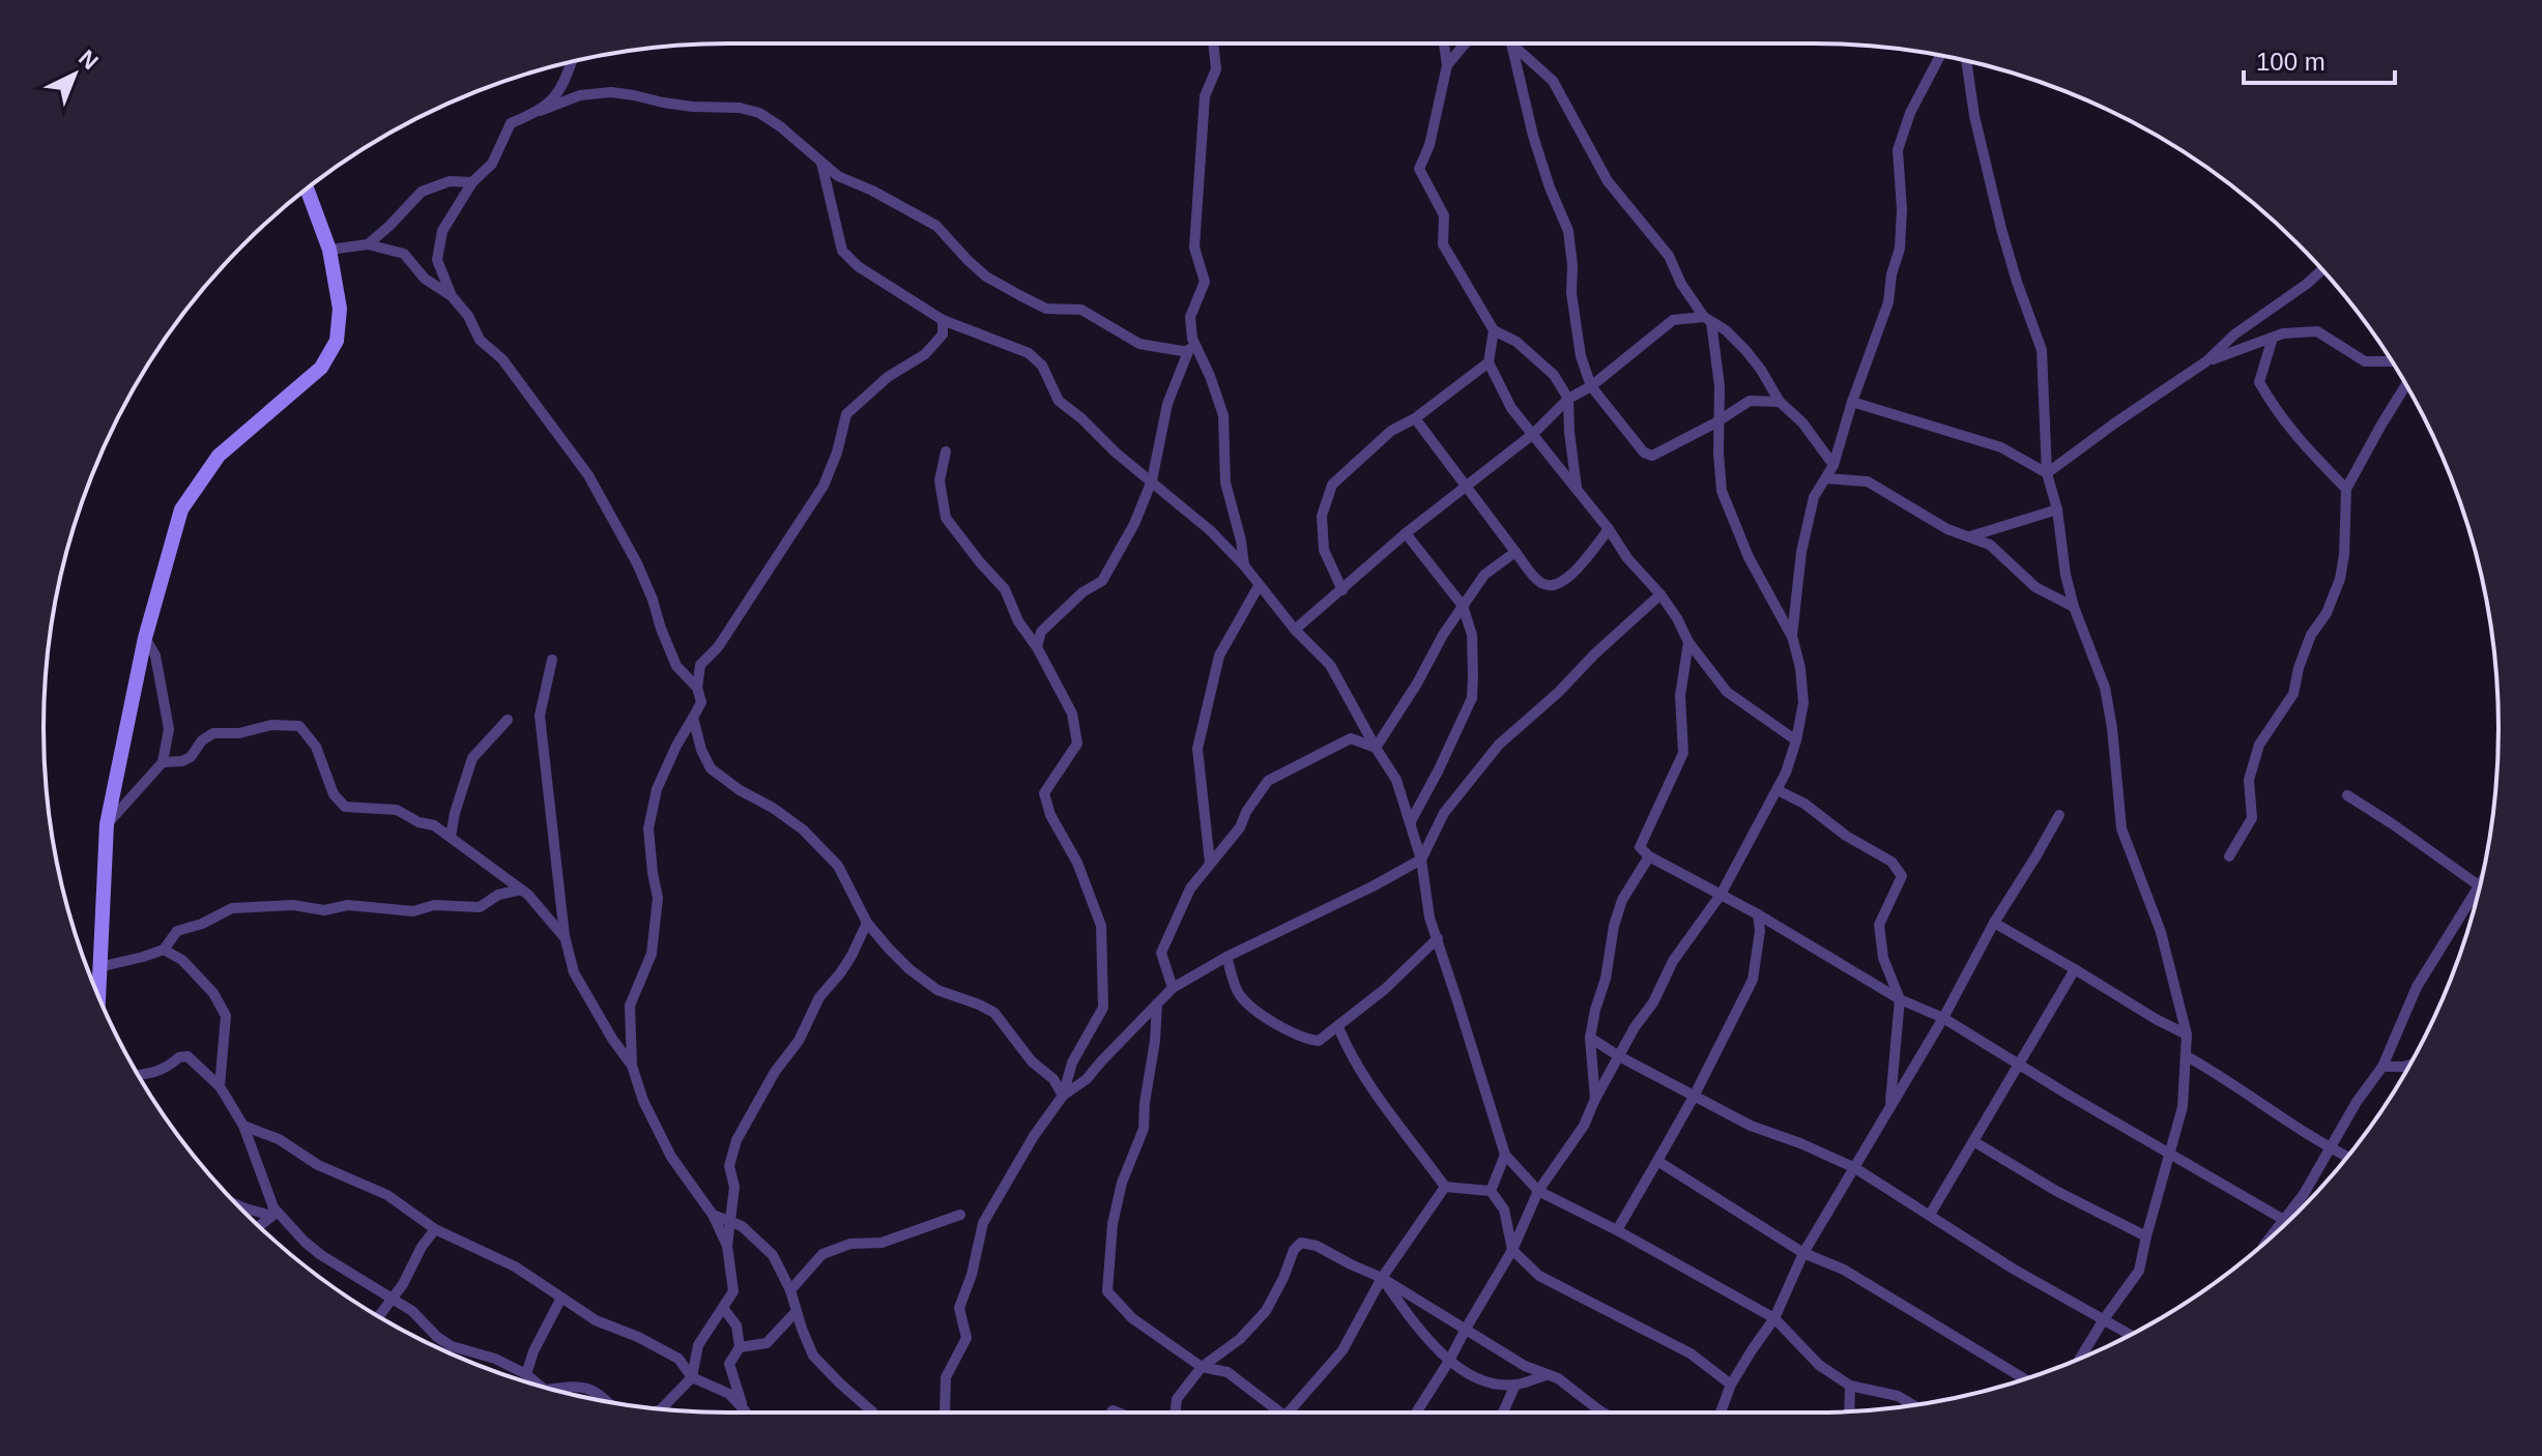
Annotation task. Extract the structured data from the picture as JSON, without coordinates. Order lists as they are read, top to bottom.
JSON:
{
  "scale_bar": "100 m",
  "north": "top right"
}
